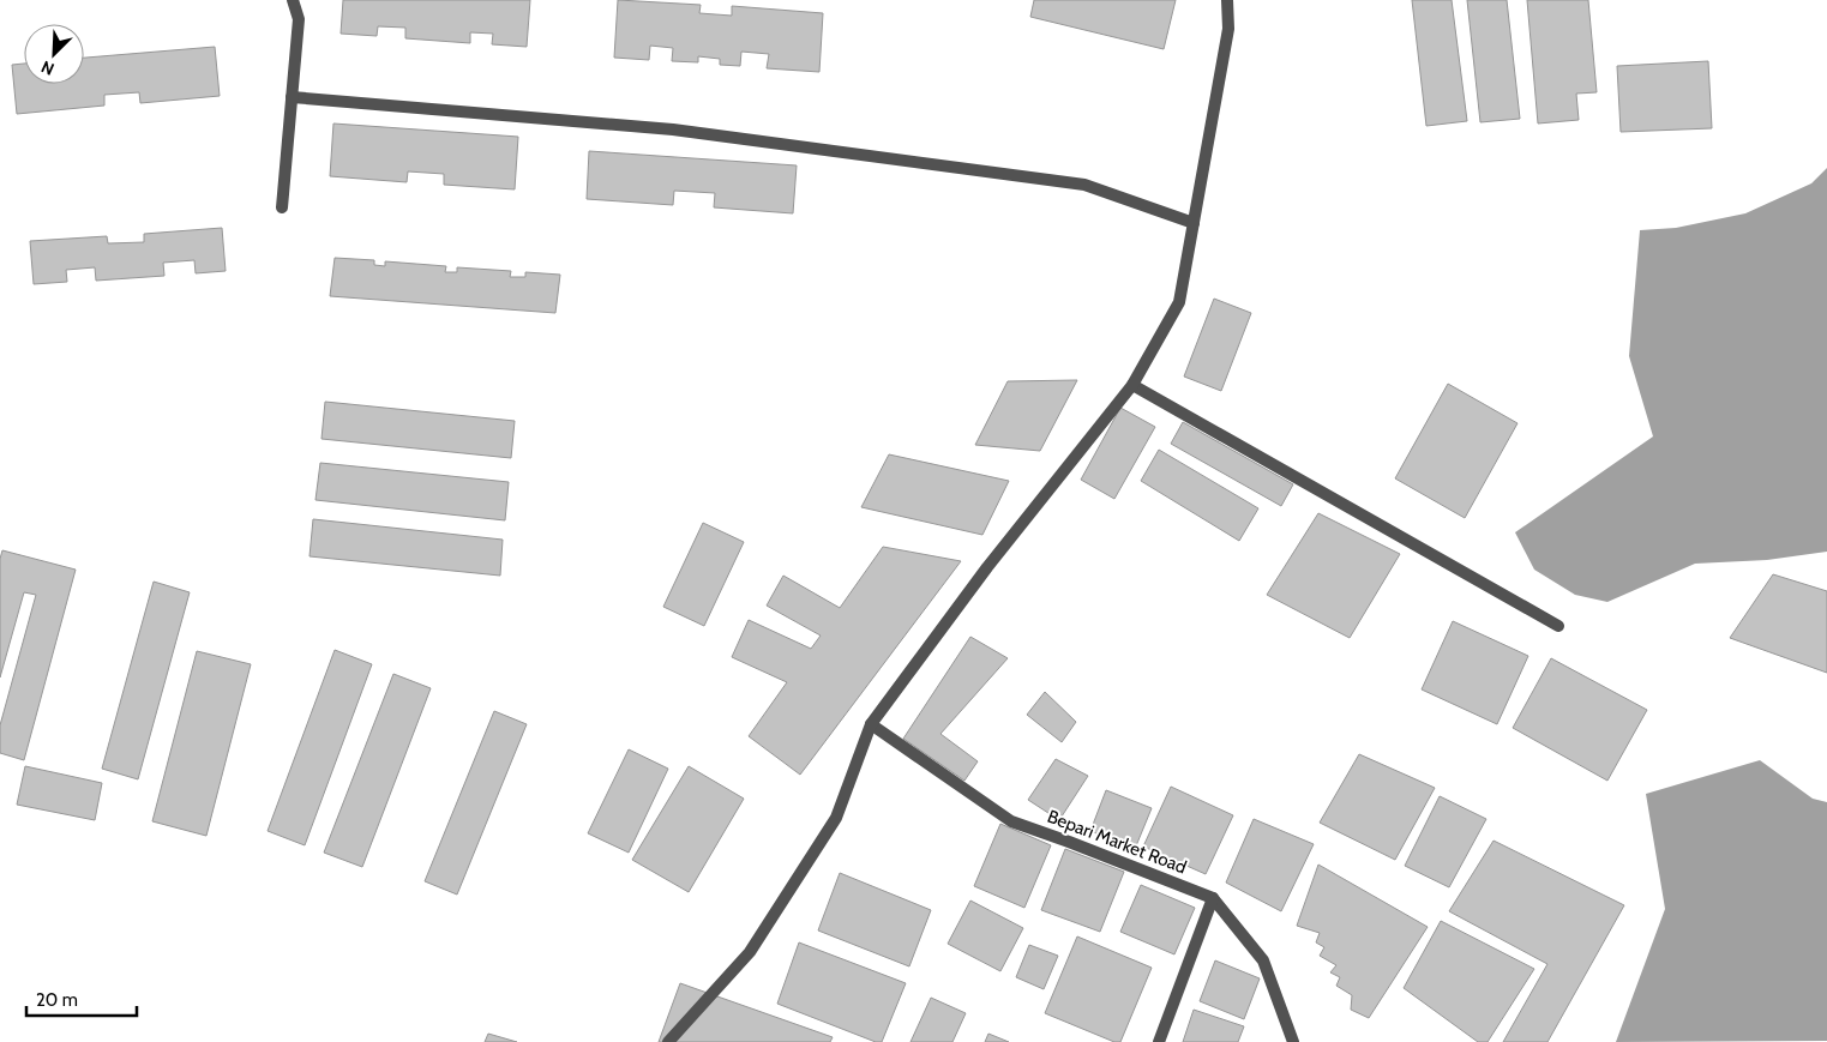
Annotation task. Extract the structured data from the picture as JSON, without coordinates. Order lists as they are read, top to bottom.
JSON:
{
  "streets": {
    "street": ["Bepari Market Road"]
  },
  "scale_bar": "20 m",
  "north": "bottom left"
}
